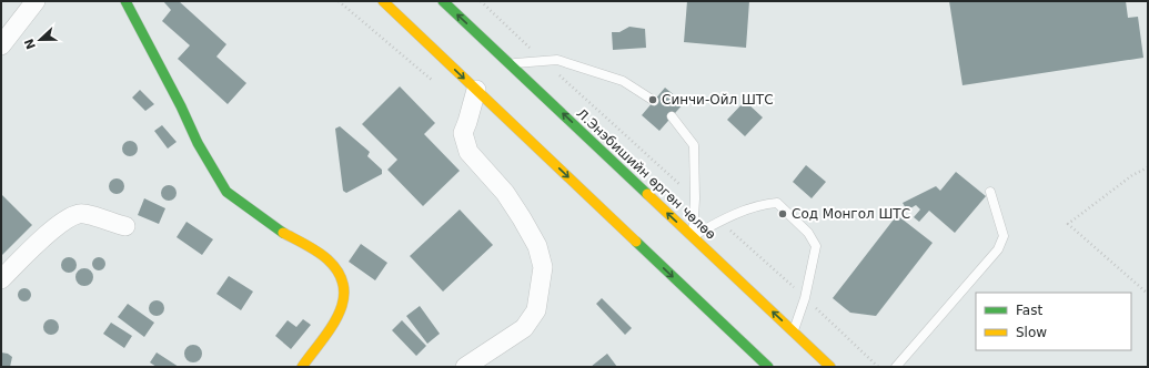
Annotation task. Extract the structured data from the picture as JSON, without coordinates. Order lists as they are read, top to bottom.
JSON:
{
  "streets": {
    "main road": ["Л.Энэбишийн өргөн чөлөө"]
  },
  "places": ["Синчи-Ойл ШТС", "Сод Монгол ШТС"],
  "legend": ["Fast", "Slow"],
  "north": "left"
}
